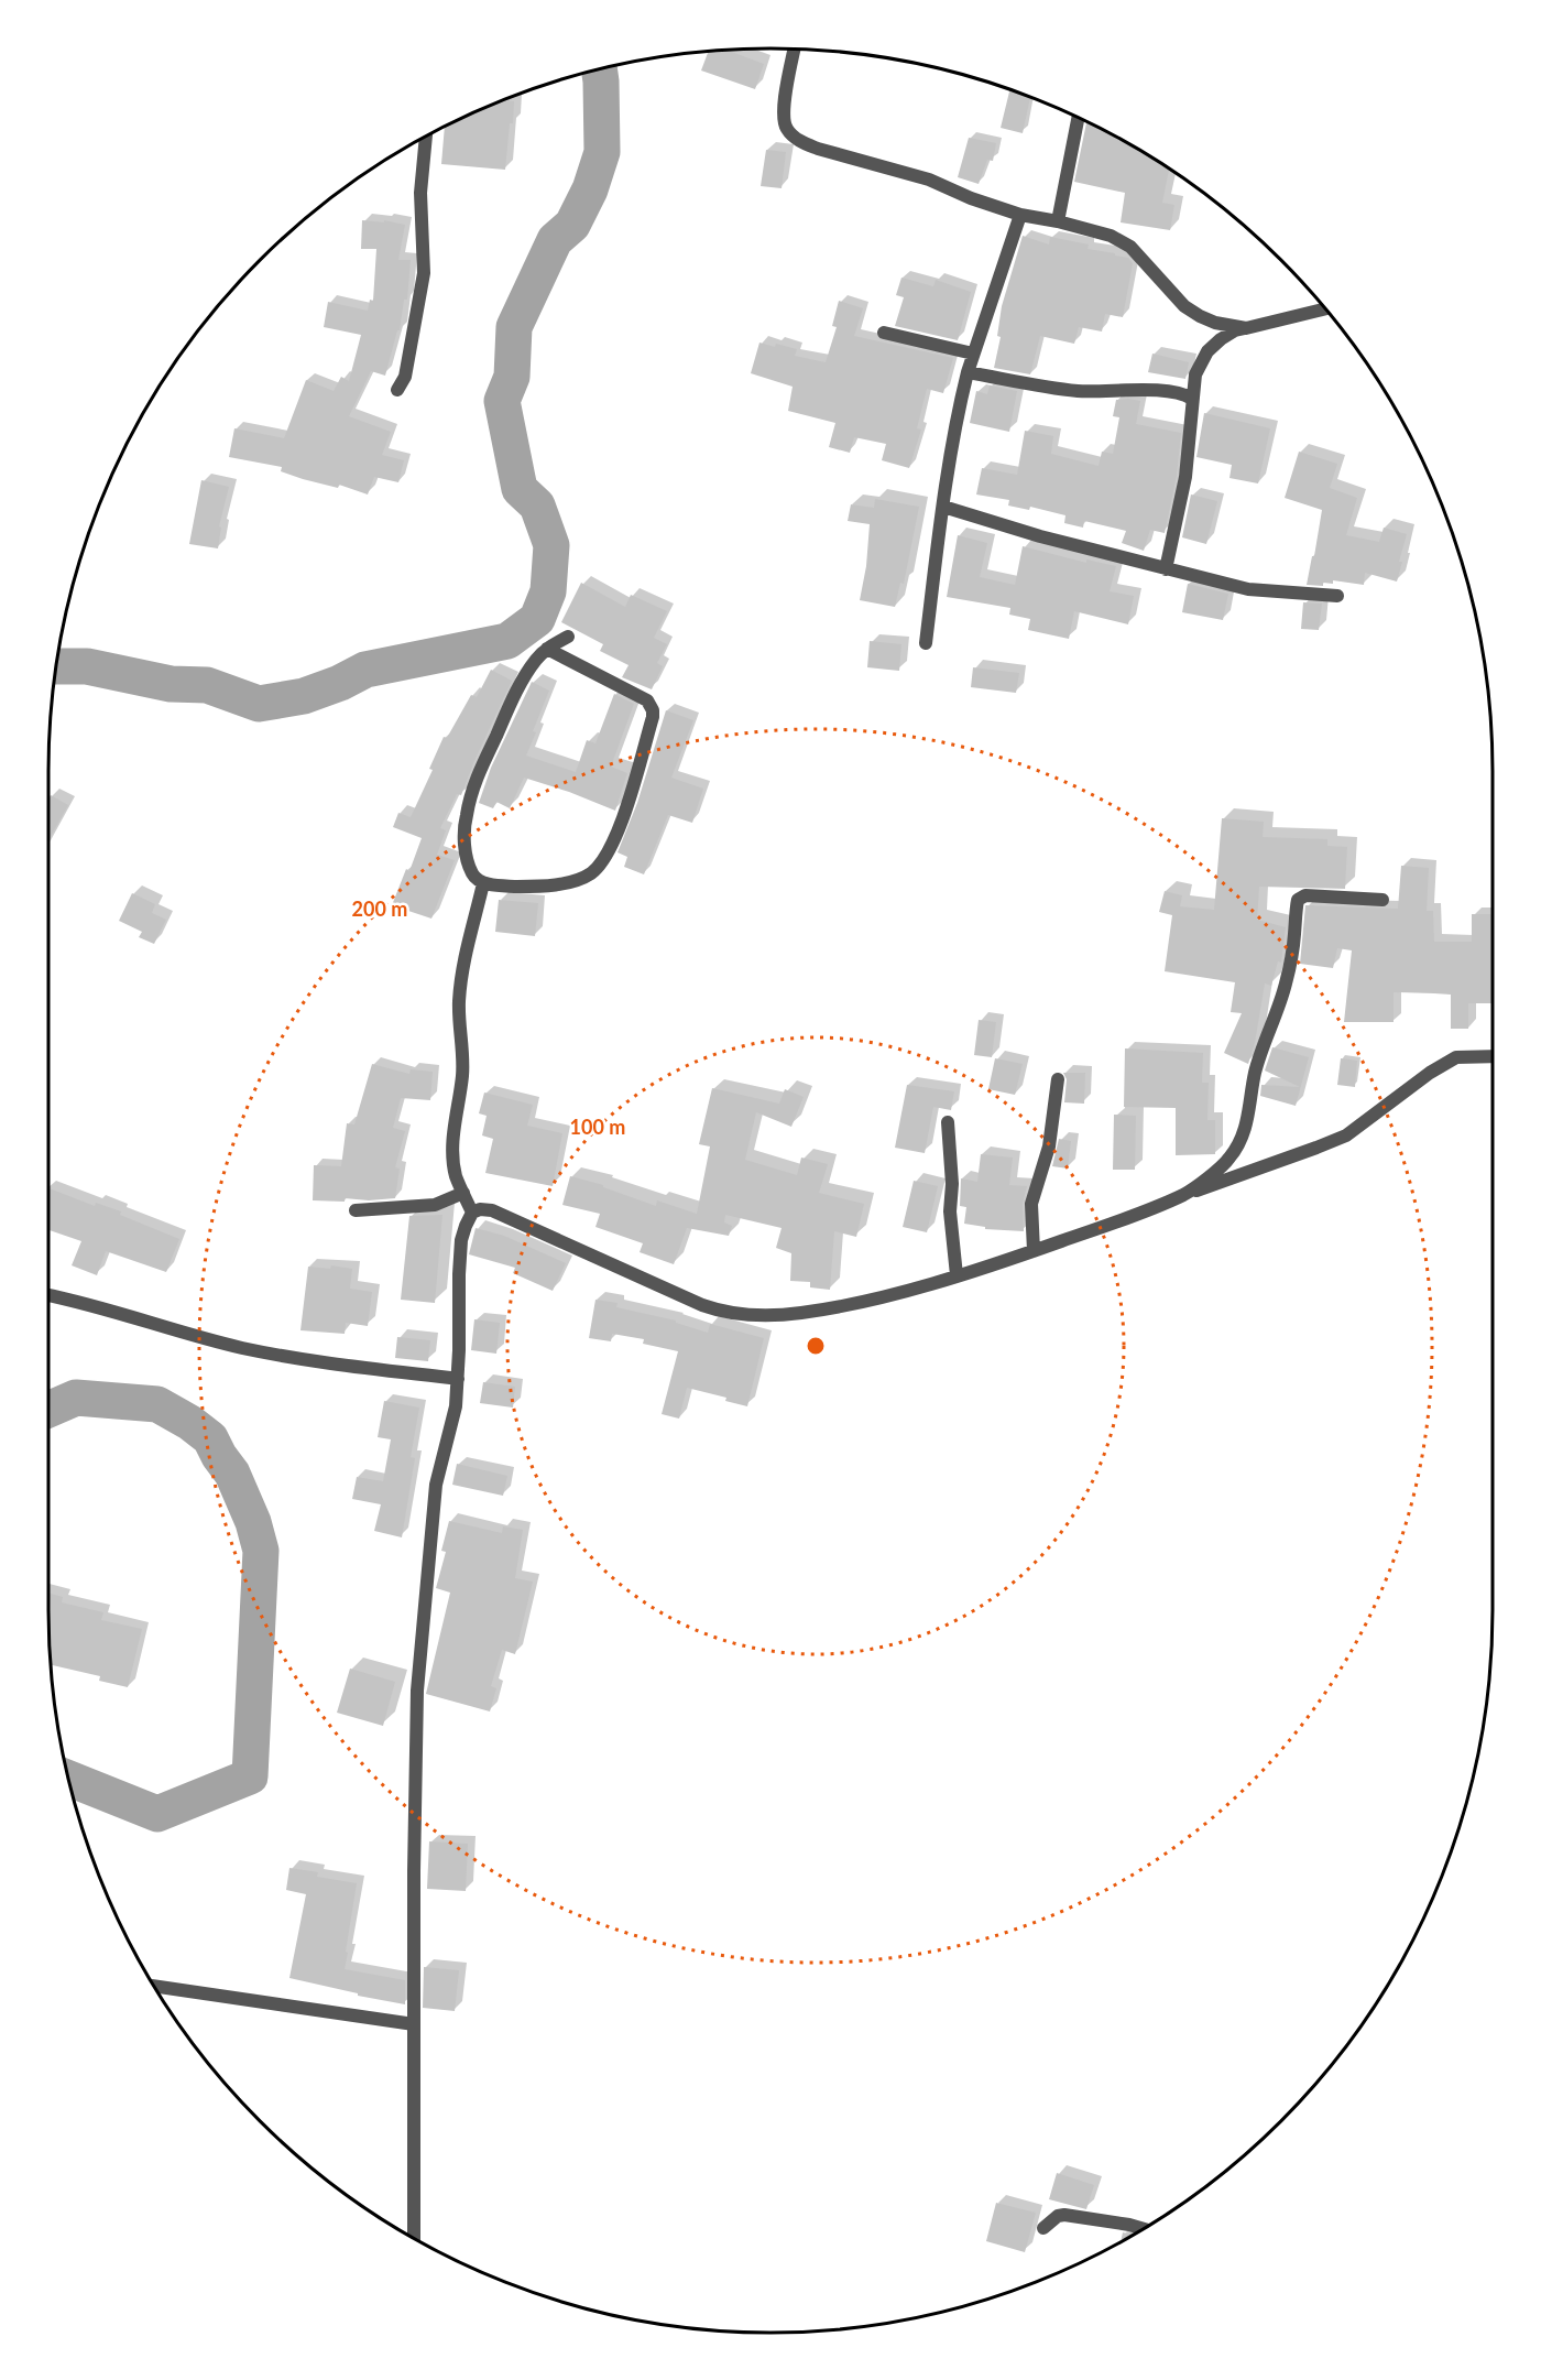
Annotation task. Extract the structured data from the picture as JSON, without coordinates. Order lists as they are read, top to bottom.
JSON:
{
  "rings": ["200 m", "100 m"]
}
